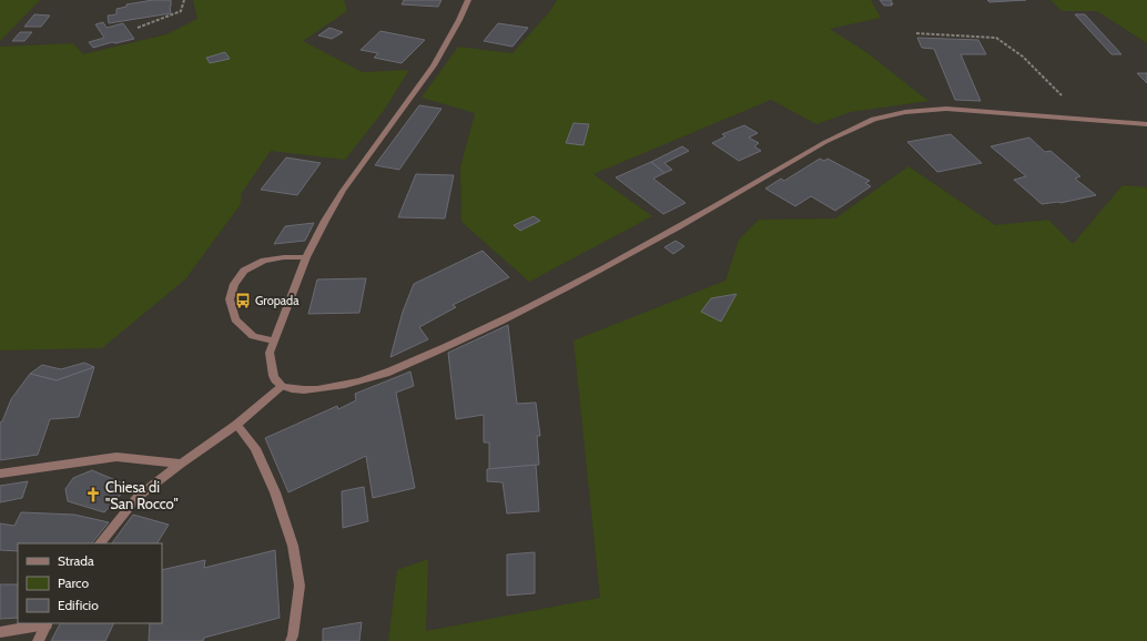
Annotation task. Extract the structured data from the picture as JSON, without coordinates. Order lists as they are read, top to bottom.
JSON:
{
  "places": {
    "bus stop": ["Gropada"],
    "church": ["Chiesa di \"San Rocco\""]
  },
  "legend": ["Strada", "Parco", "Edificio"]
}
